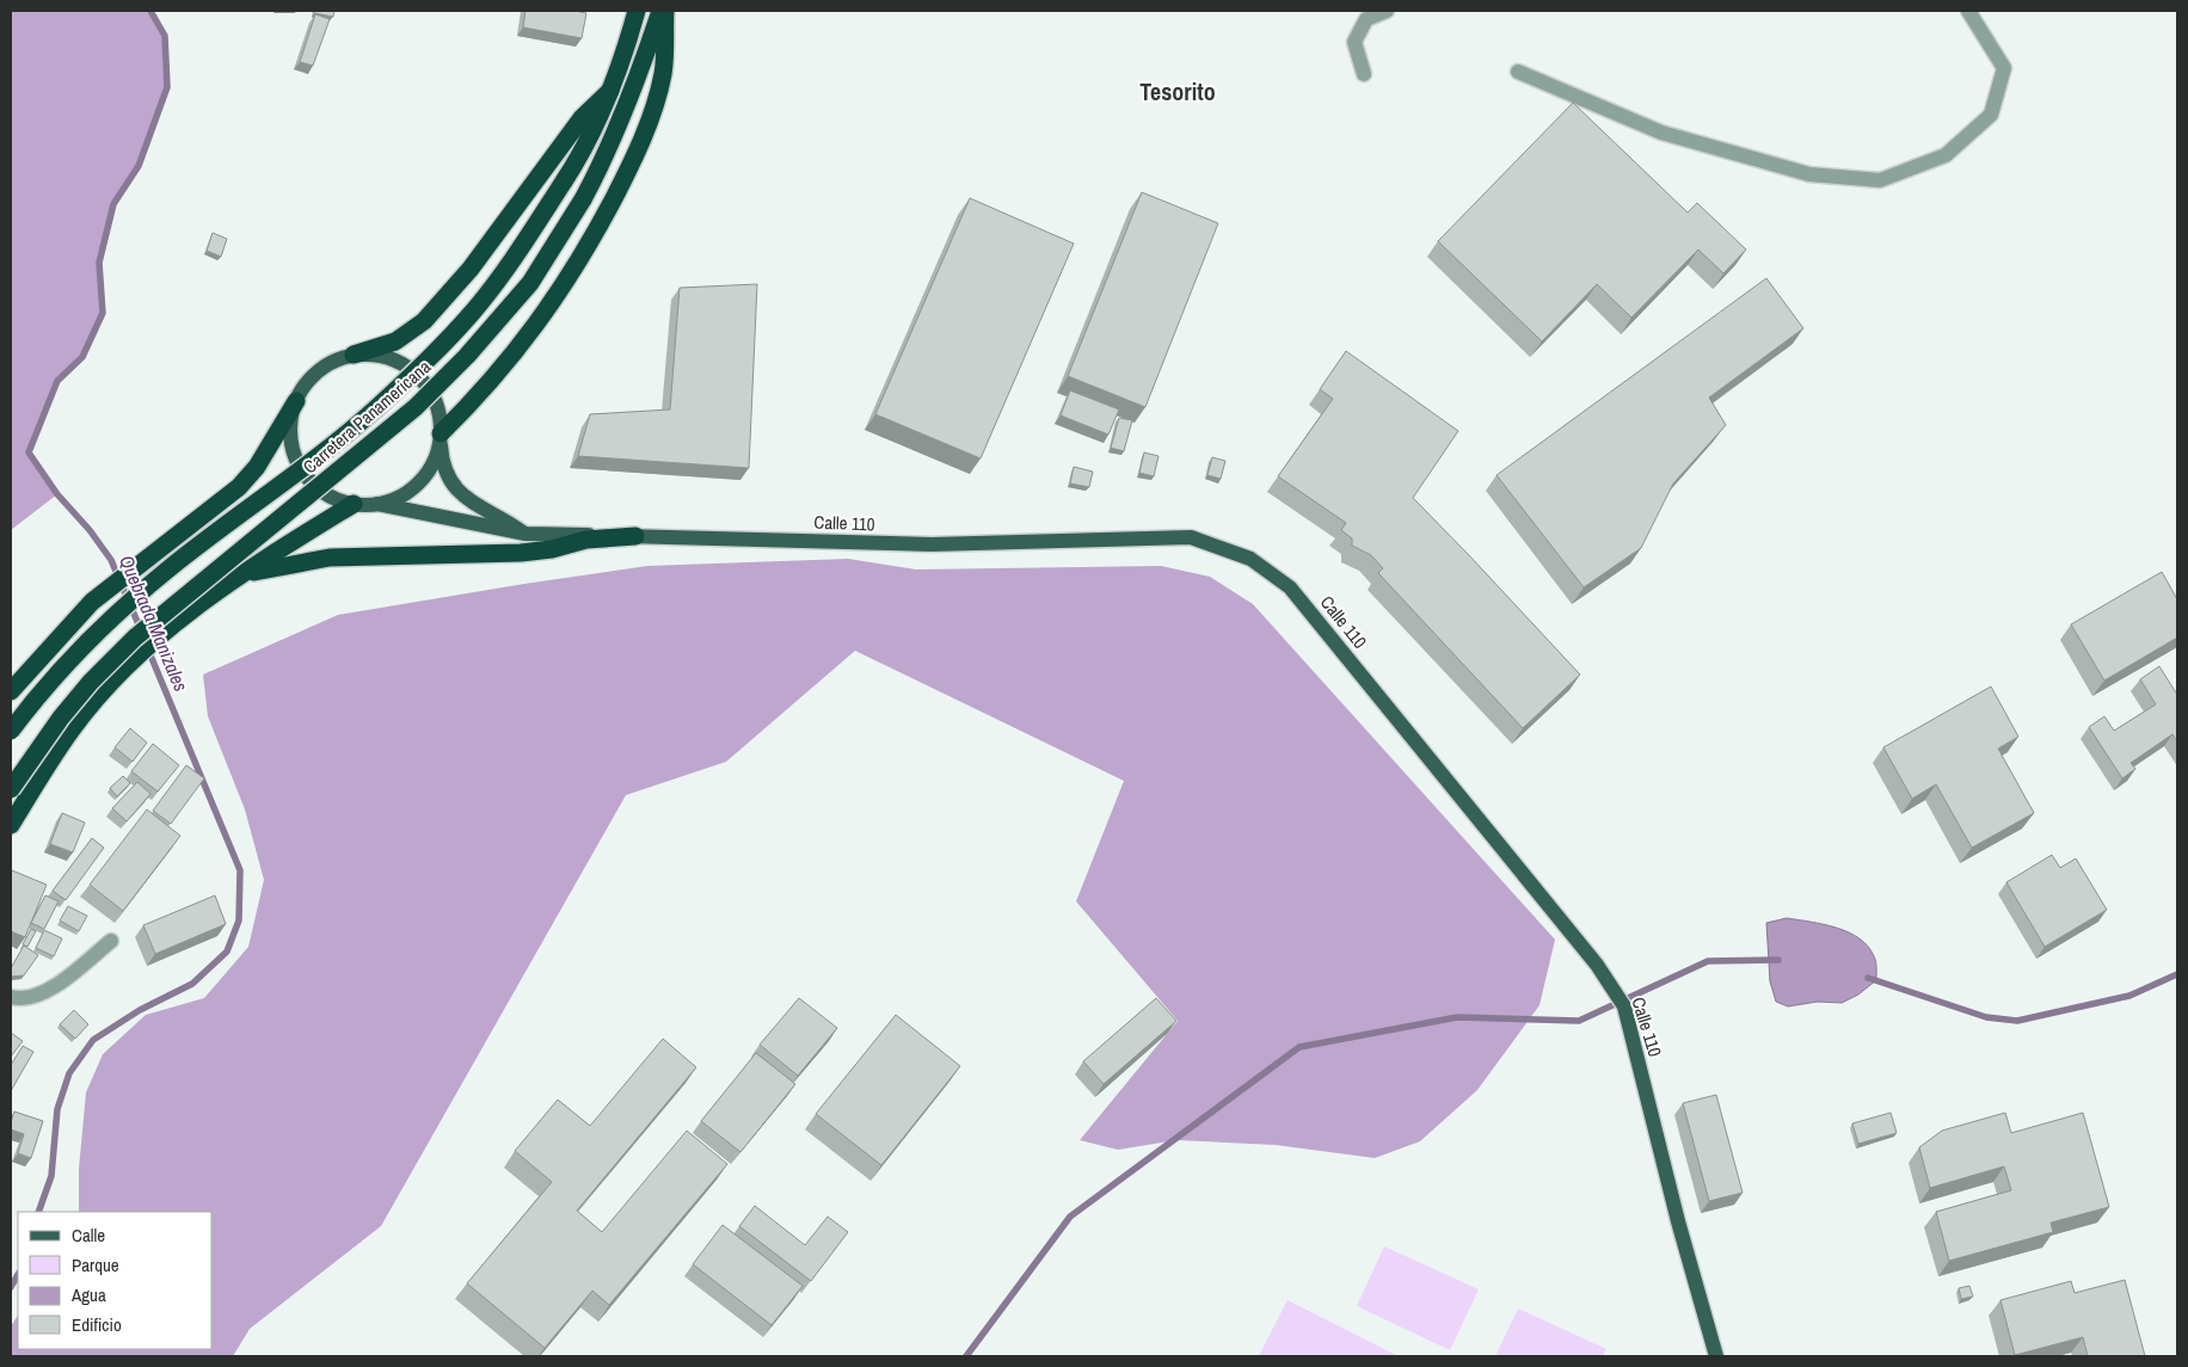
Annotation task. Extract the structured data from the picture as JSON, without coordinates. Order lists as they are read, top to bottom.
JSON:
{
  "streets": {
    "highway": ["Carretera Panamericana"],
    "main road": ["Calle 110"]
  },
  "districts": ["Tesorito"],
  "water": ["Quebrada Manizales"],
  "legend": [
    "Calle",
    "Parque",
    "Agua",
    "Edificio"
  ]
}
